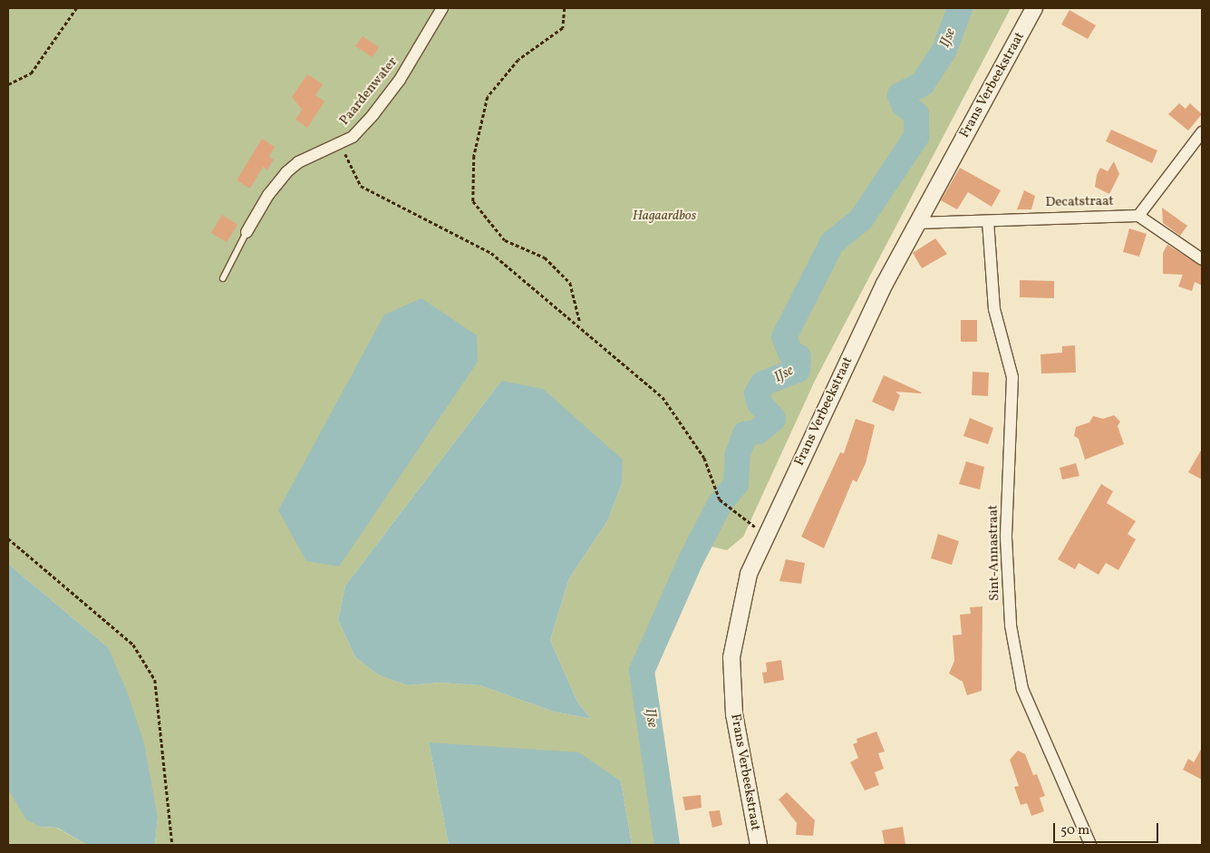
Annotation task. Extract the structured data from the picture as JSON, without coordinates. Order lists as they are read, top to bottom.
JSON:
{
  "streets": {
    "main road": ["Frans Verbeekstraat"],
    "street": ["Paardenwater", "Decatstraat", "Sint-Annastraat"]
  },
  "crossings": [
    ["Frans Verbeekstraat", "Decatstraat"],
    ["Decatstraat", "Sint-Annastraat"]
  ],
  "water": ["IJse"],
  "parks": ["Hagaardbos"],
  "scale_bar": "50 m"
}
